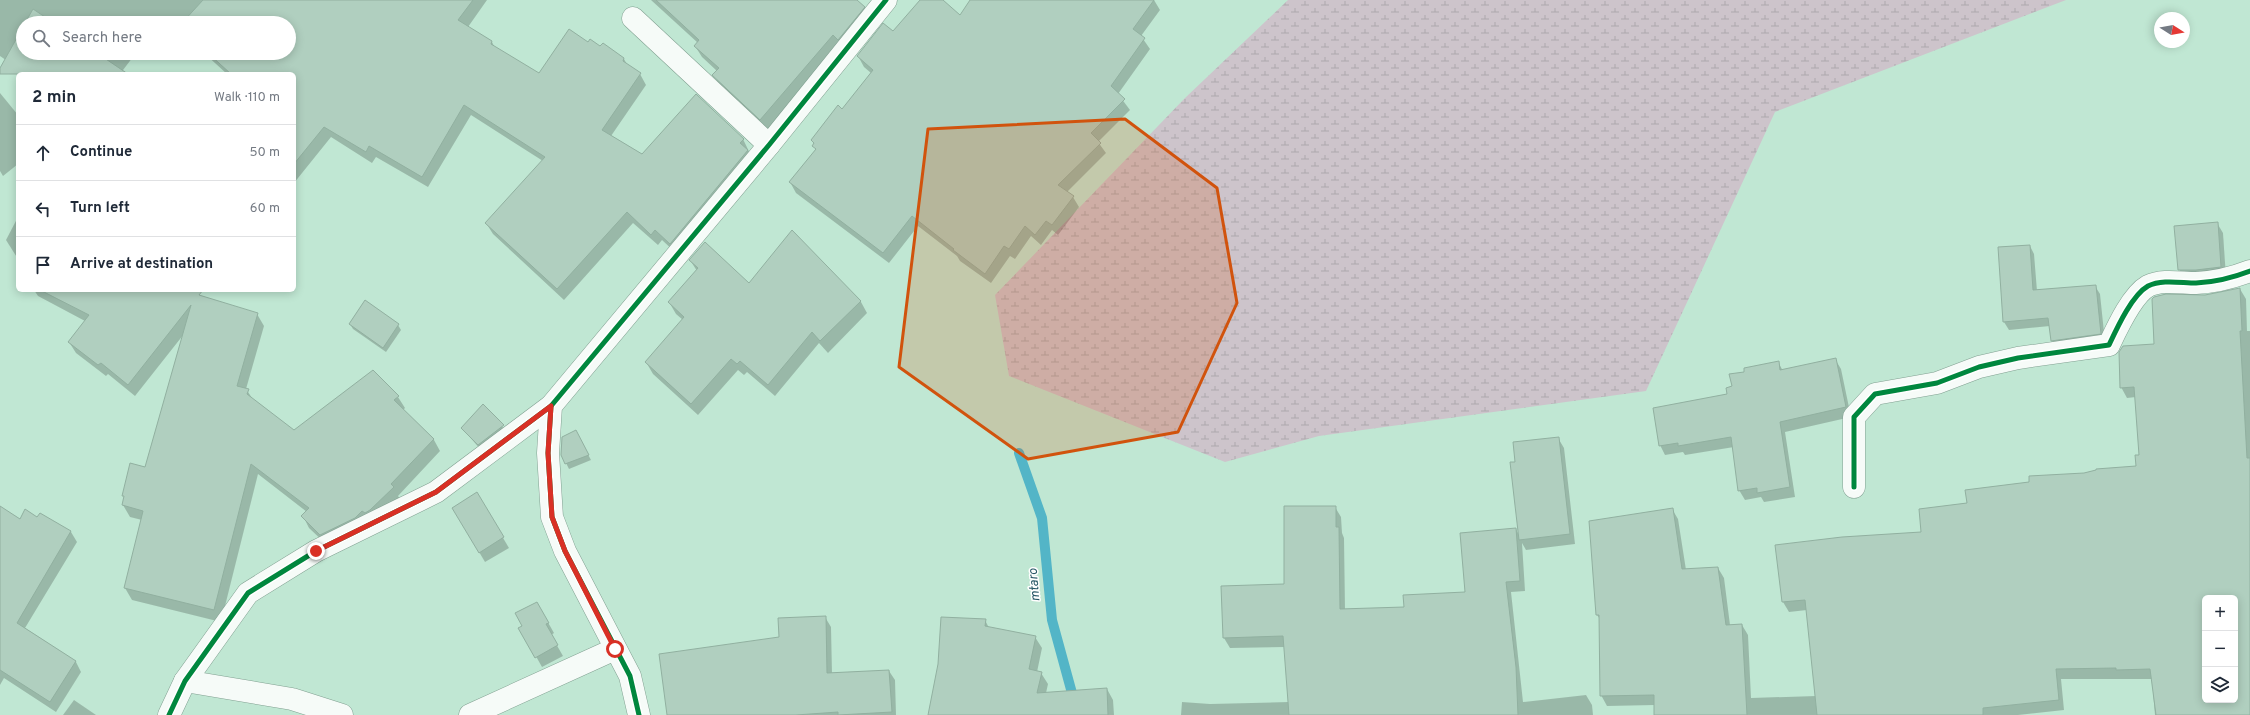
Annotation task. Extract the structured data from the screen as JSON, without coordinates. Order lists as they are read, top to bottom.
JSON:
{
  "water": ["mtaro"],
  "north": "right",
  "page": {
    "search": "Search here",
    "heading": ["2 min", "Walk · 110 m"],
    "list": [
      ["Continue", "50 m"],
      ["Turn left", "60 m"],
      "Arrive at destination"
    ],
    "map_buttons": ["+", "−"]
  }
}
